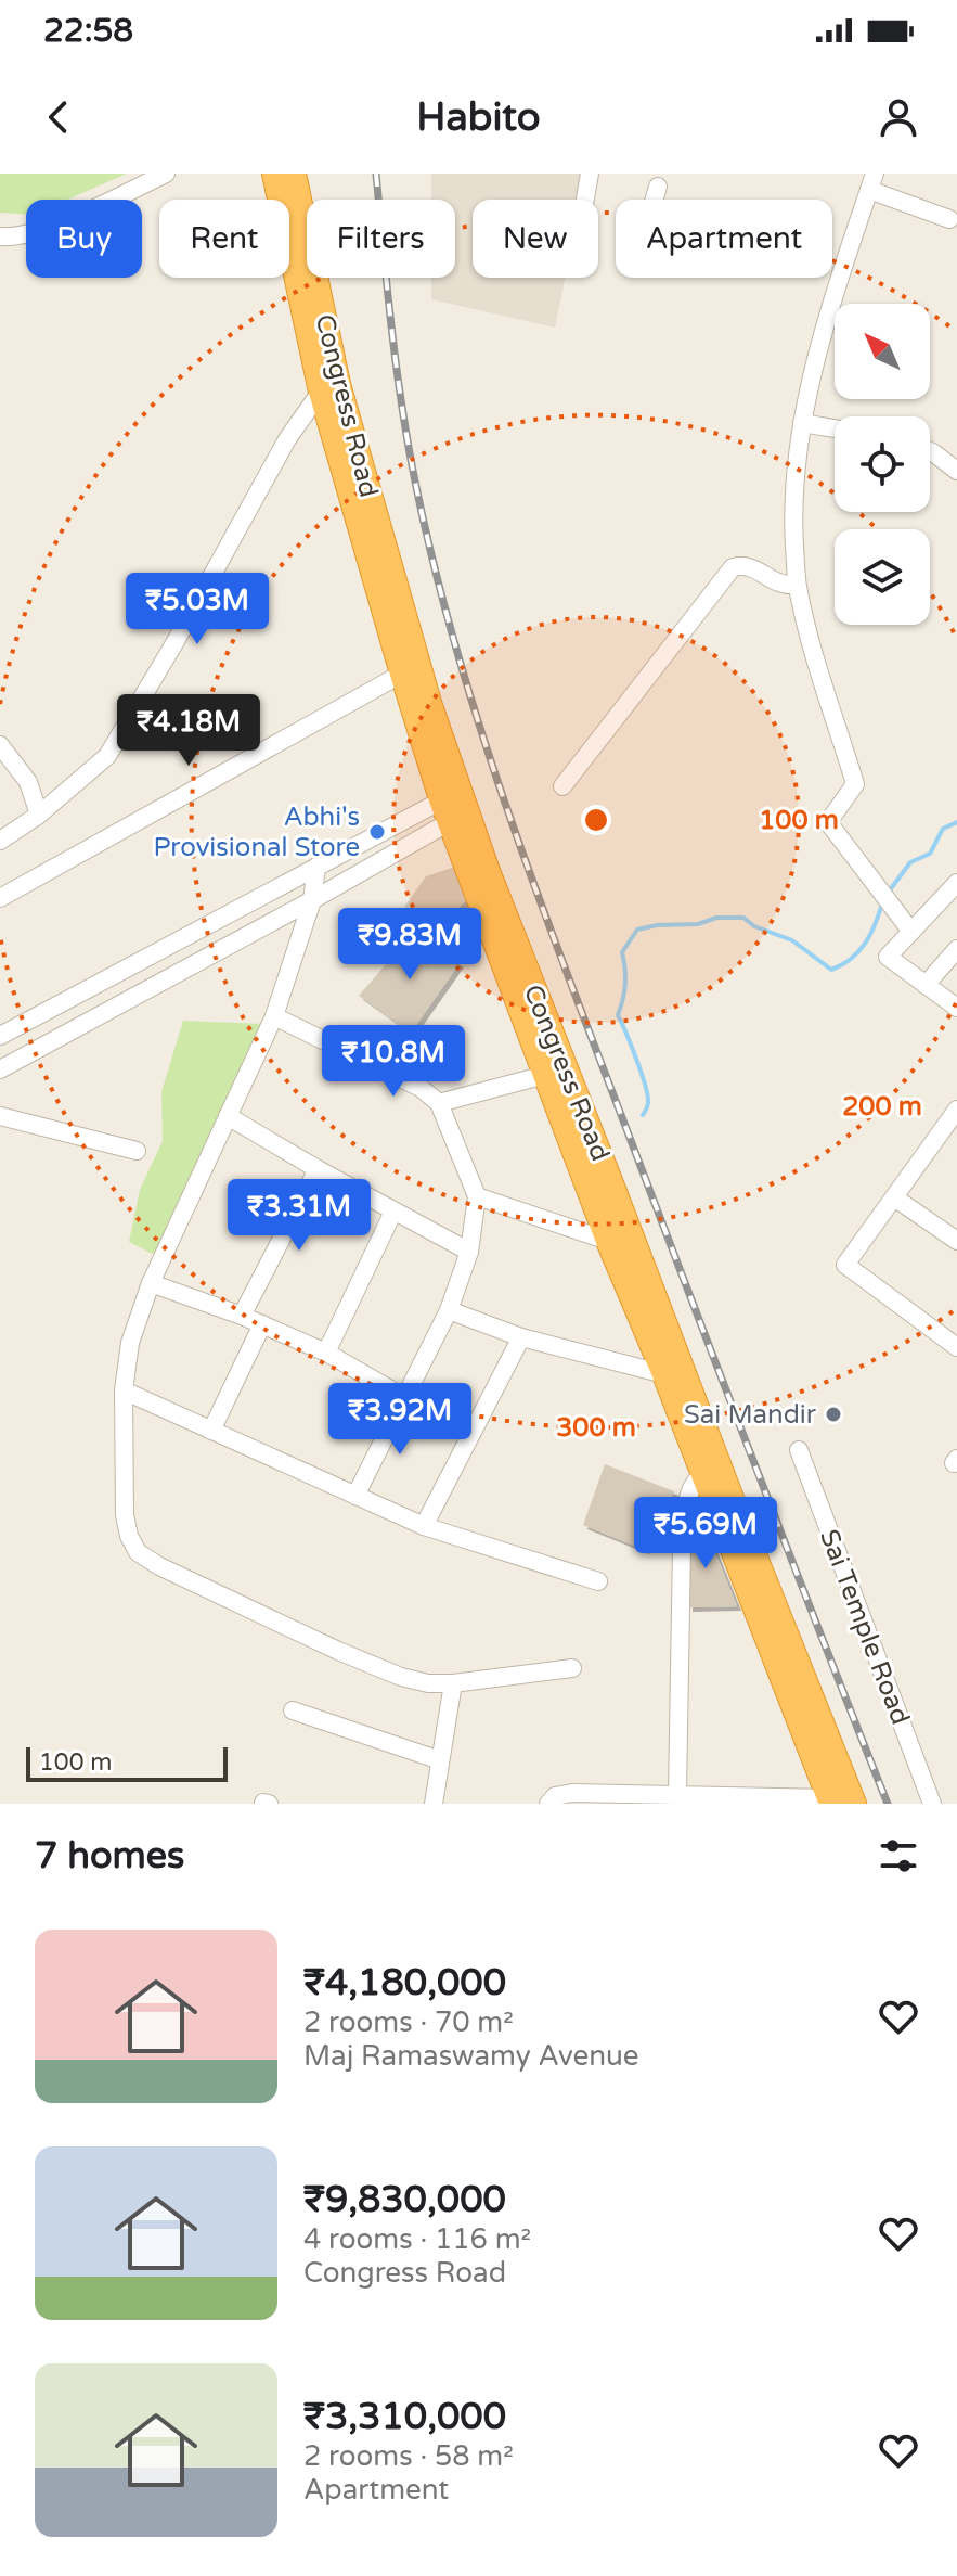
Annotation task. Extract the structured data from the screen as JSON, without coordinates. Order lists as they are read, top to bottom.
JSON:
{
  "streets": {
    "highway": ["Congress Road"],
    "street": ["Sai Temple Road"]
  },
  "places": ["Abhi's Provisional Store", "Sai Mandir"],
  "scale_bar": "100 m",
  "north": "top left",
  "page": {
    "status": "22:58",
    "header": "Habito",
    "chip": [
      "Buy",
      "Rent",
      "Filters",
      "New",
      "Apartment"
    ],
    "price": [
      "₹5.03M",
      "₹4.18M",
      "₹9.83M",
      "₹10.8M",
      "₹3.31M",
      "₹3.92M",
      "₹5.69M"
    ],
    "scale": "100 m",
    "heading": "7 homes",
    "list": [
      {
        "name": "₹4,180,000",
        "note": "2 rooms · 70 m² · Maj Ramaswamy Avenue"
      },
      {
        "name": "₹9,830,000",
        "note": "4 rooms · 116 m² · Congress Road"
      },
      {
        "name": "₹3,310,000",
        "note": "2 rooms · 58 m² · Apartment"
      }
    ]
  },
  "rings": ["100 m", "200 m", "300 m"]
}
